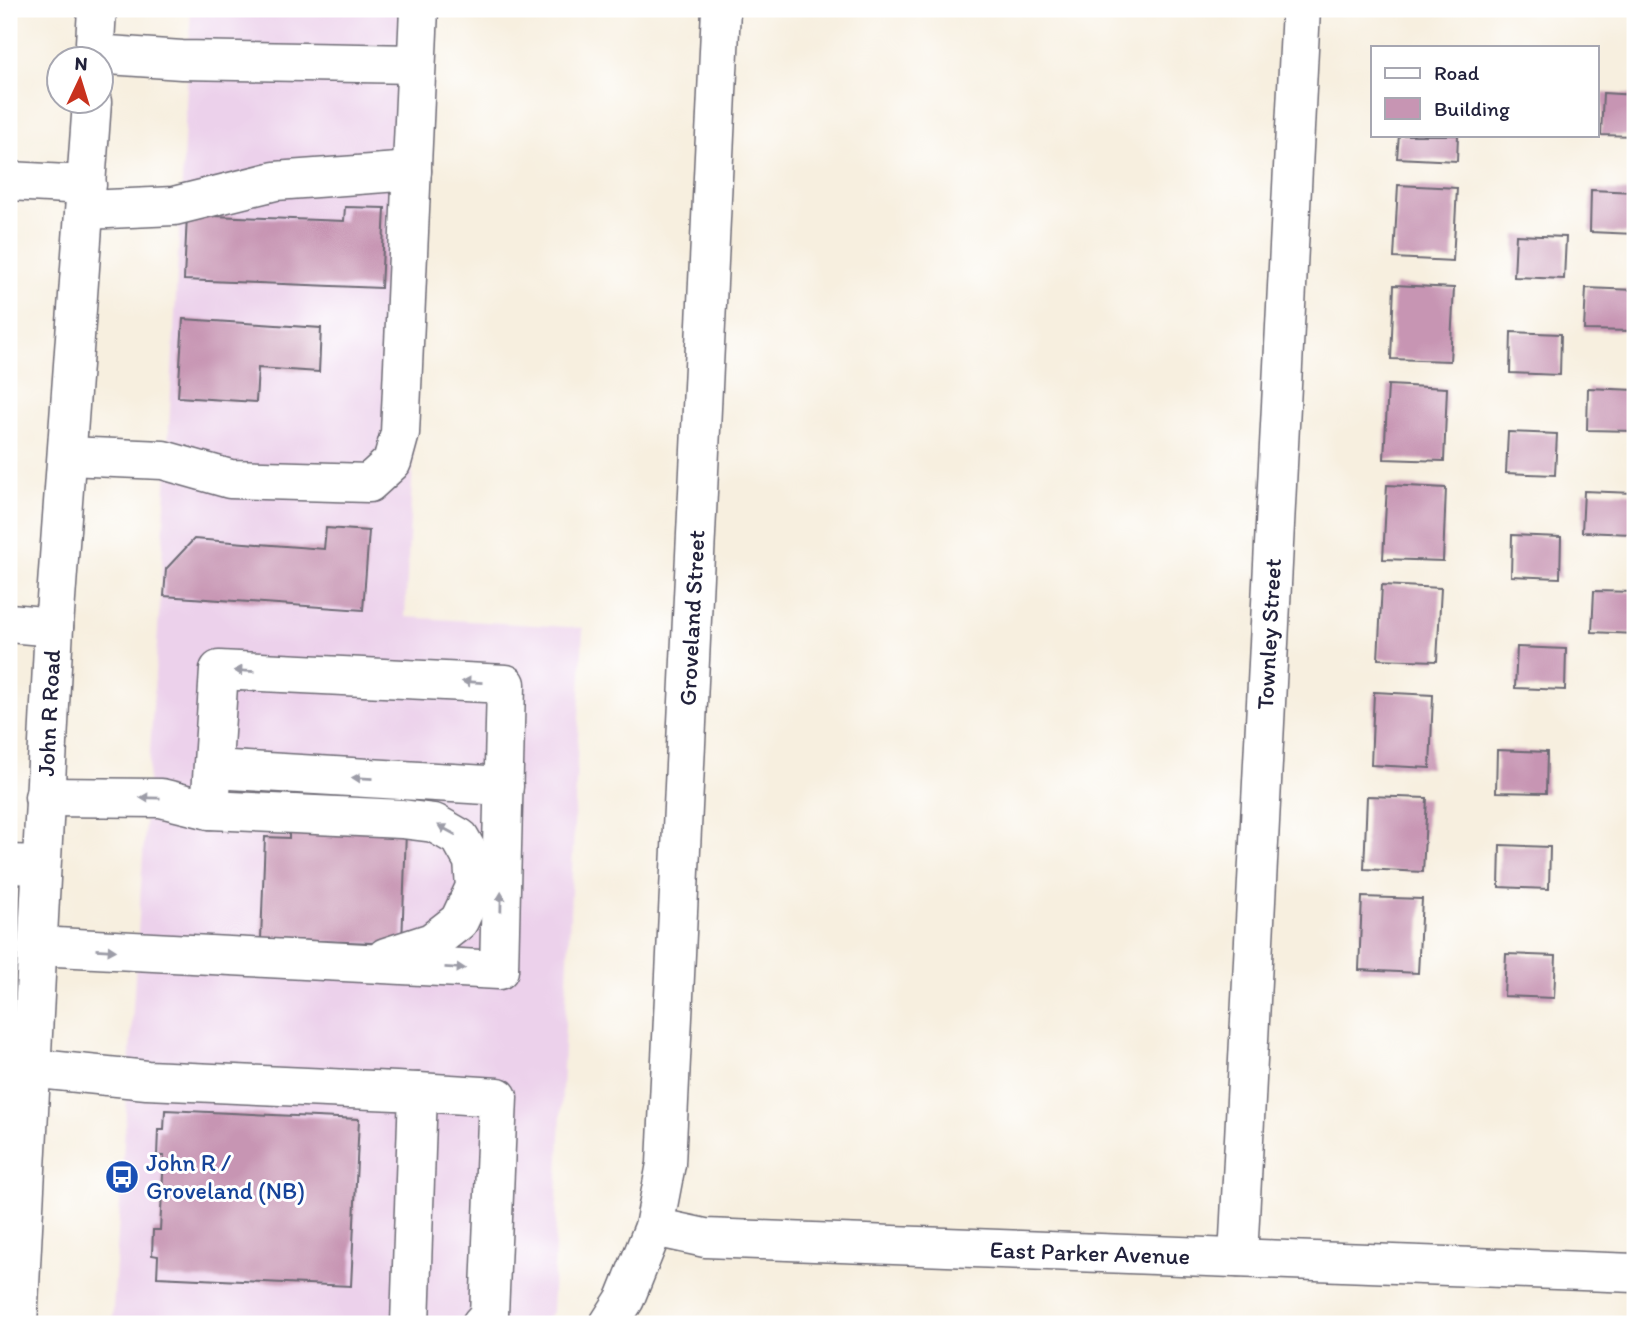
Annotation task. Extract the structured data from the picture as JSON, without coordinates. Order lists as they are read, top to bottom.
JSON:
{
  "streets": {
    "street": [
      "Groveland Street",
      "Townley Street",
      "John R Road",
      "East Parker Avenue"
    ]
  },
  "crossings": [
    ["Groveland Street", "East Parker Avenue"],
    ["Townley Street", "East Parker Avenue"]
  ],
  "places": {
    "bus stop": ["John R / Groveland (NB)"]
  },
  "legend": ["Road", "Building"],
  "north": "top"
}
